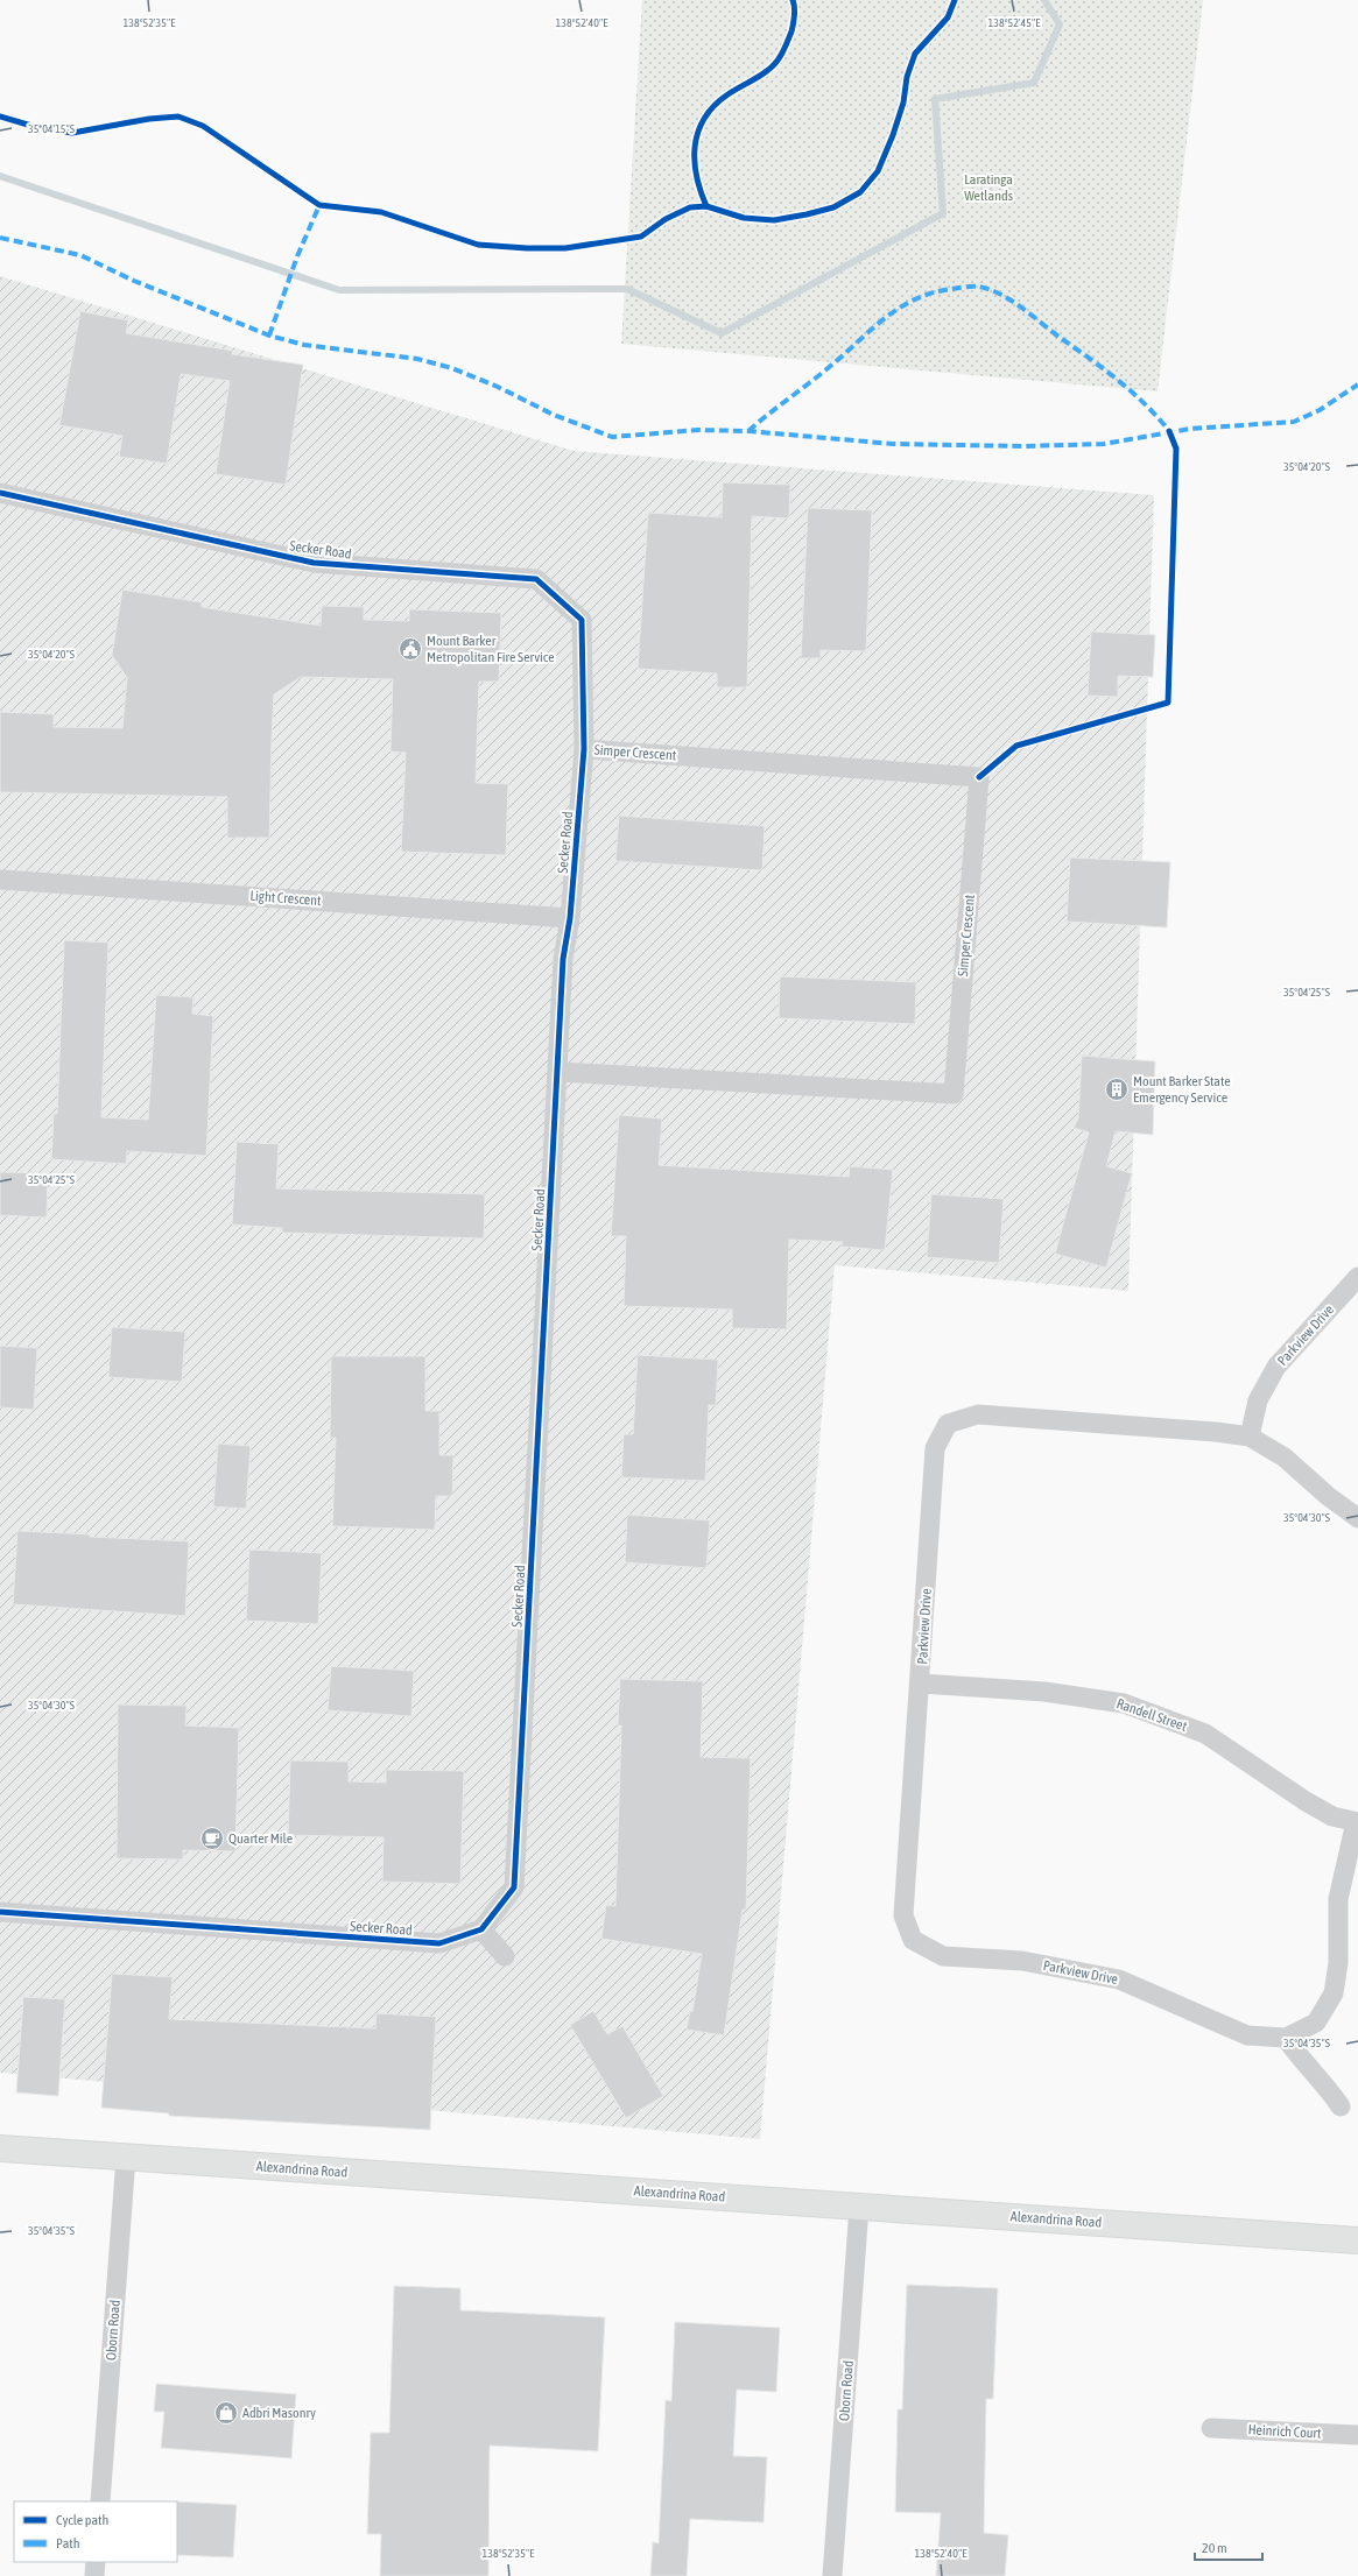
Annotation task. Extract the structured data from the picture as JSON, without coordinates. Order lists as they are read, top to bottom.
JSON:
{
  "streets": {
    "main road": ["Alexandrina Road"],
    "street": [
      "Secker Road",
      "Simper Crescent",
      "Light Crescent",
      "Parkview Drive",
      "Randell Street",
      "Oborn Road",
      "Heinrich Court"
    ]
  },
  "crossings": [
    ["Secker Road", "Simper Crescent"],
    ["Secker Road", "Light Crescent"],
    ["Parkview Drive", "Randell Street"],
    ["Alexandrina Road", "Oborn Road"]
  ],
  "parks": ["Laratinga Wetlands"],
  "places": {
    "public building": ["Mount Barker Metropolitan Fire Service"],
    "building": ["Mount Barker State Emergency Service"],
    "cafe": ["Quarter Mile"],
    "shop": ["Adbri Masonry"]
  },
  "legend": ["Cycle path", "Path"],
  "scale_bar": "20 m",
  "coordinates": [
    "138°52'35\"E",
    "138°52'40\"E",
    "138°52'45\"E",
    "35°04'15\"S",
    "35°04'20\"S",
    "35°04'25\"S",
    "35°04'30\"S",
    "35°04'35\"S"
  ]
}
